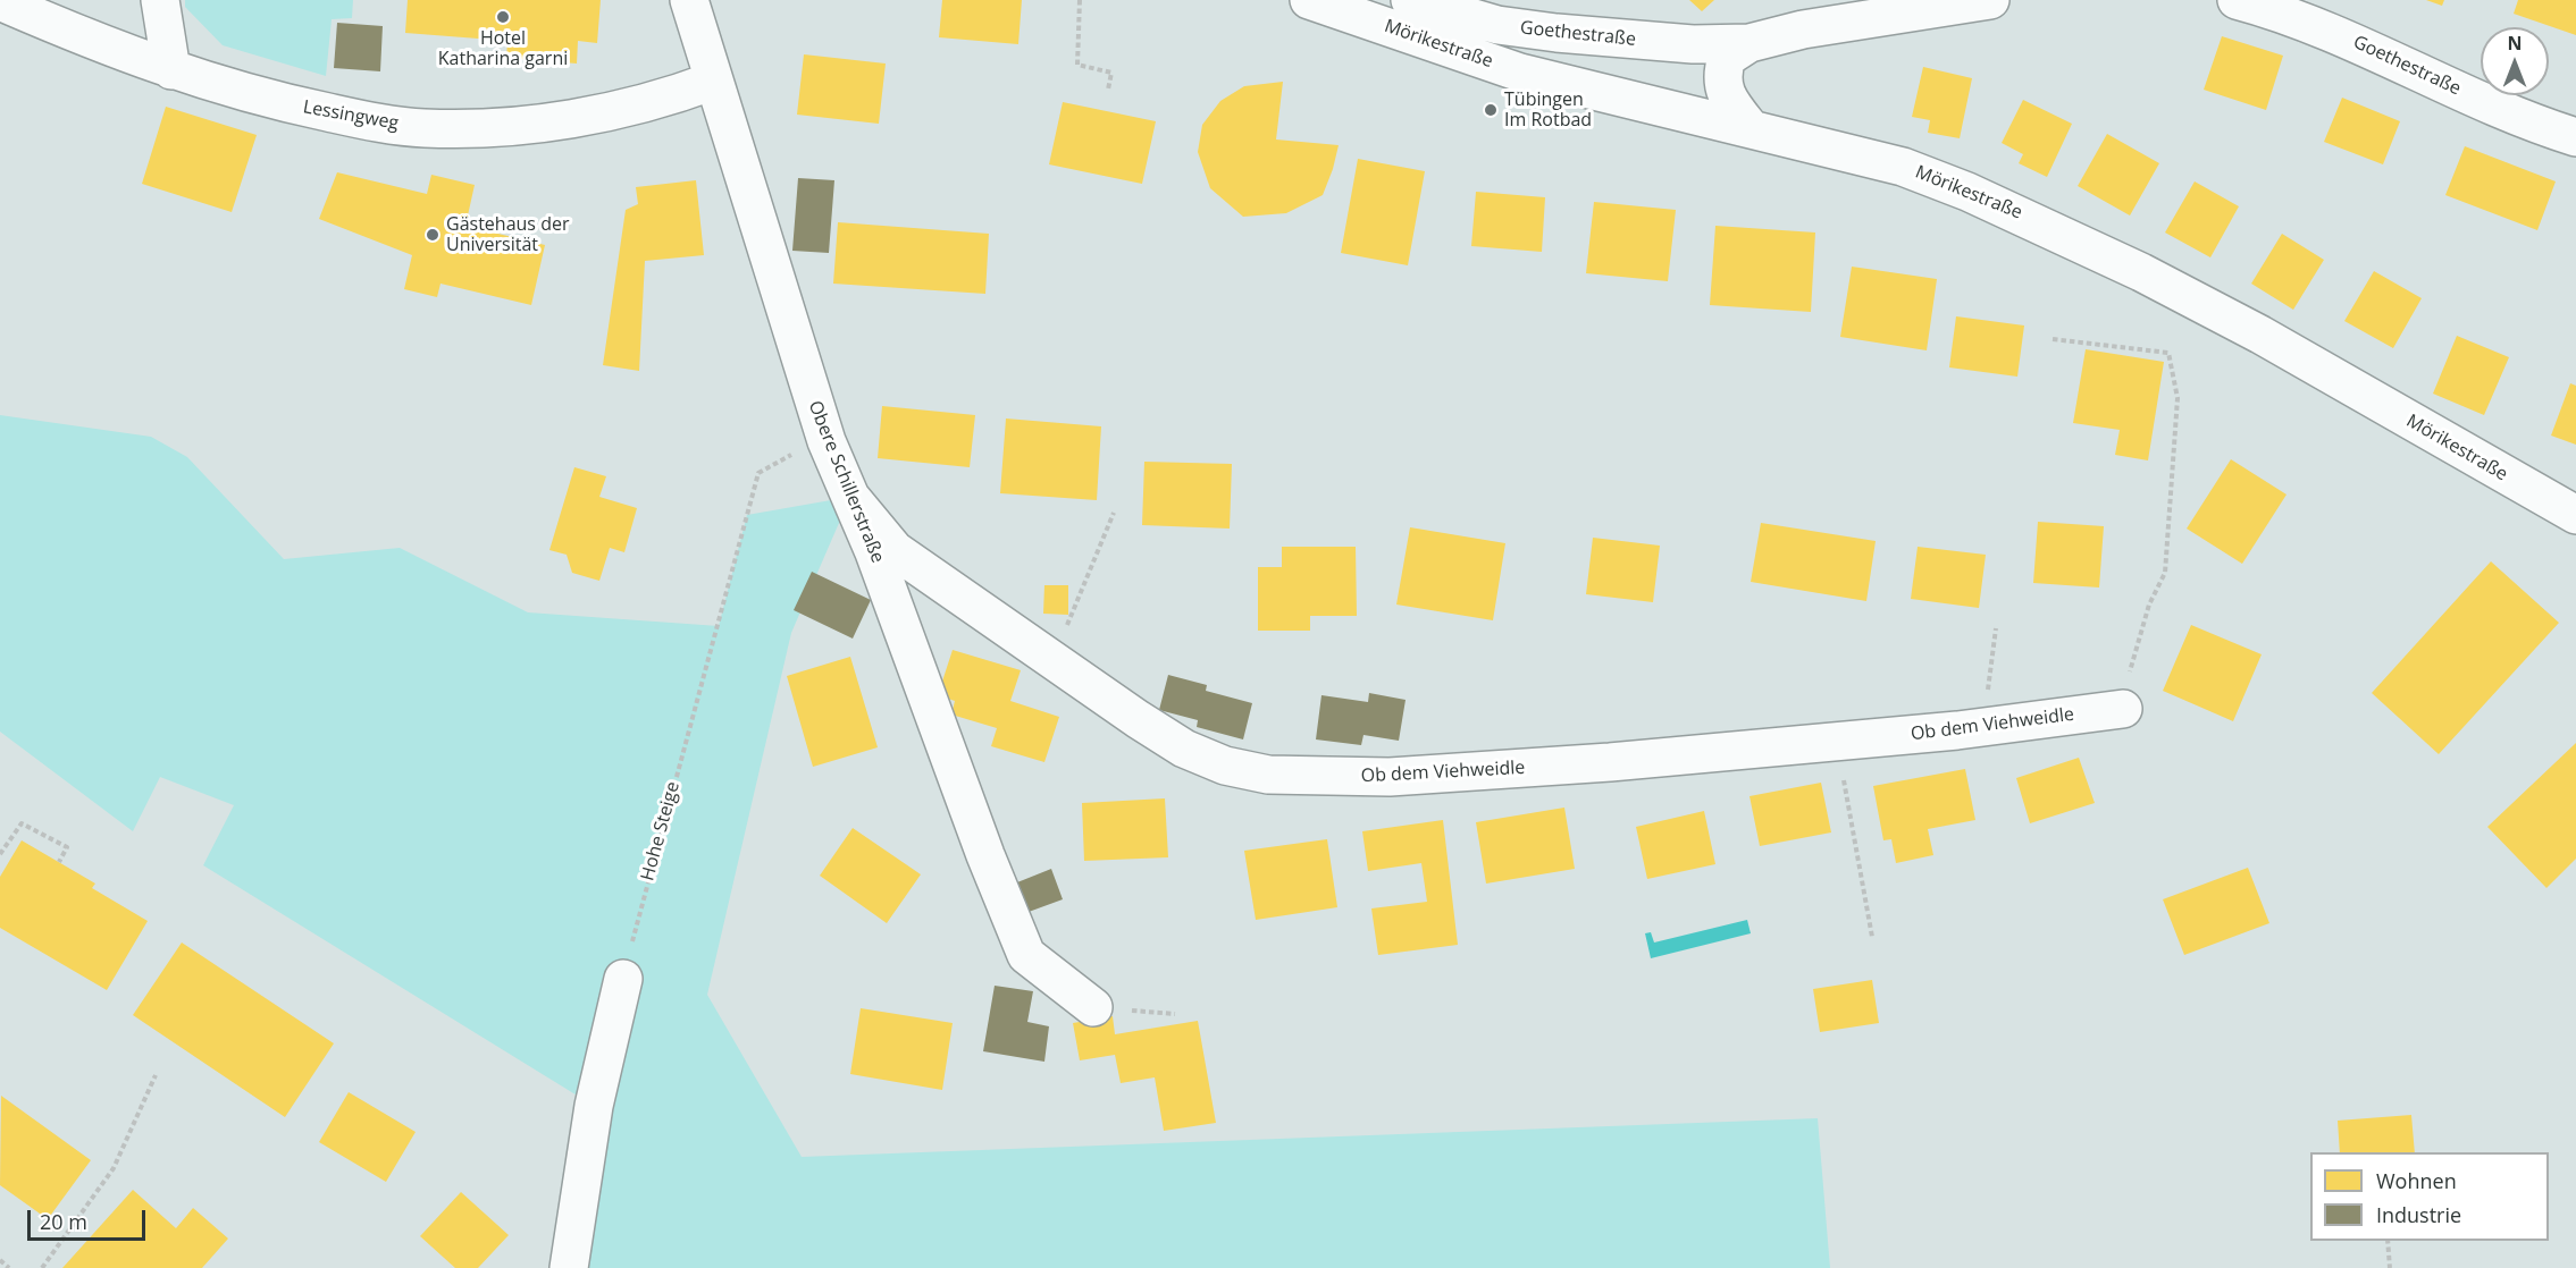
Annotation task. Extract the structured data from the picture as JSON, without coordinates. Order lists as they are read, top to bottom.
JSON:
{
  "streets": {
    "street": [
      "Goethestraße",
      "Mörikestraße",
      "Lessingweg",
      "Obere Schillerstraße",
      "Ob dem Viehweidle"
    ],
    "path": ["Hohe Steige"]
  },
  "crossings": [
    ["Goethestraße", "Mörikestraße"],
    ["Lessingweg", "Obere Schillerstraße"],
    ["Obere Schillerstraße", "Ob dem Viehweidle"],
    ["Obere Schillerstraße", "Hohe Steige"]
  ],
  "places": ["Hotel Katharina garni", "Tübingen Im Rotbad", "Gästehaus der Universität"],
  "legend": ["Wohnen", "Industrie"],
  "scale_bar": "20 m",
  "north": "top"
}
